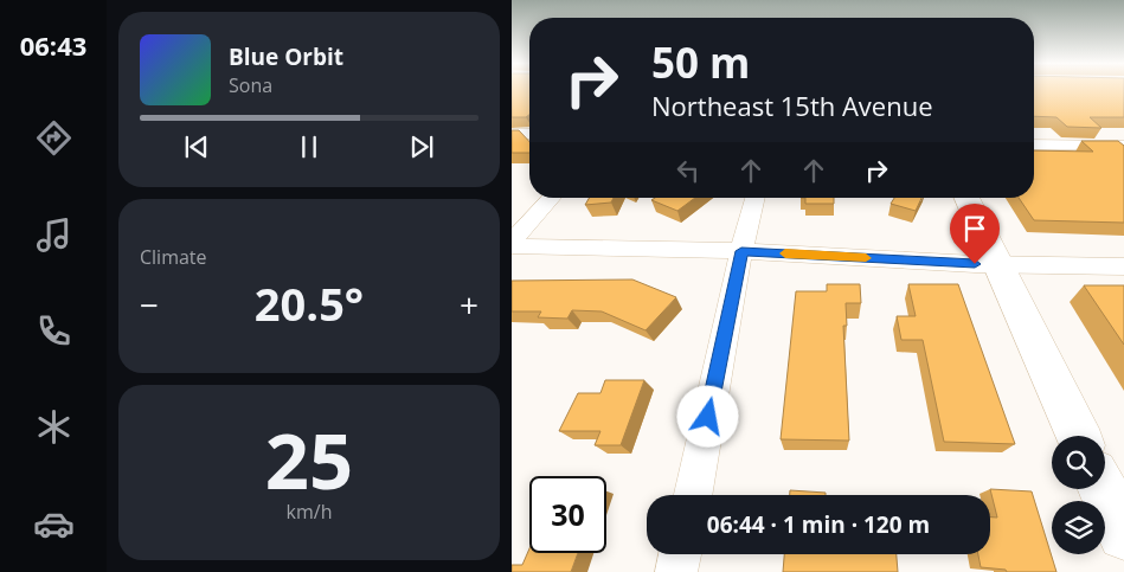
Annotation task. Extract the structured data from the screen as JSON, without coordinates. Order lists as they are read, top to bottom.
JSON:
{
  "page": {
    "tabs": "06:43",
    "turn": ["50 m", "Northeast 15th Avenue"],
    "song": ["Blue Orbit", "Sona"],
    "tile": [
      "Climate",
      ["25", "km/h"]
    ],
    "heat": ["−", "20.5°", "+"],
    "limit": "30",
    "trip": "06:44 · 1 min · 120 m"
  }
}
